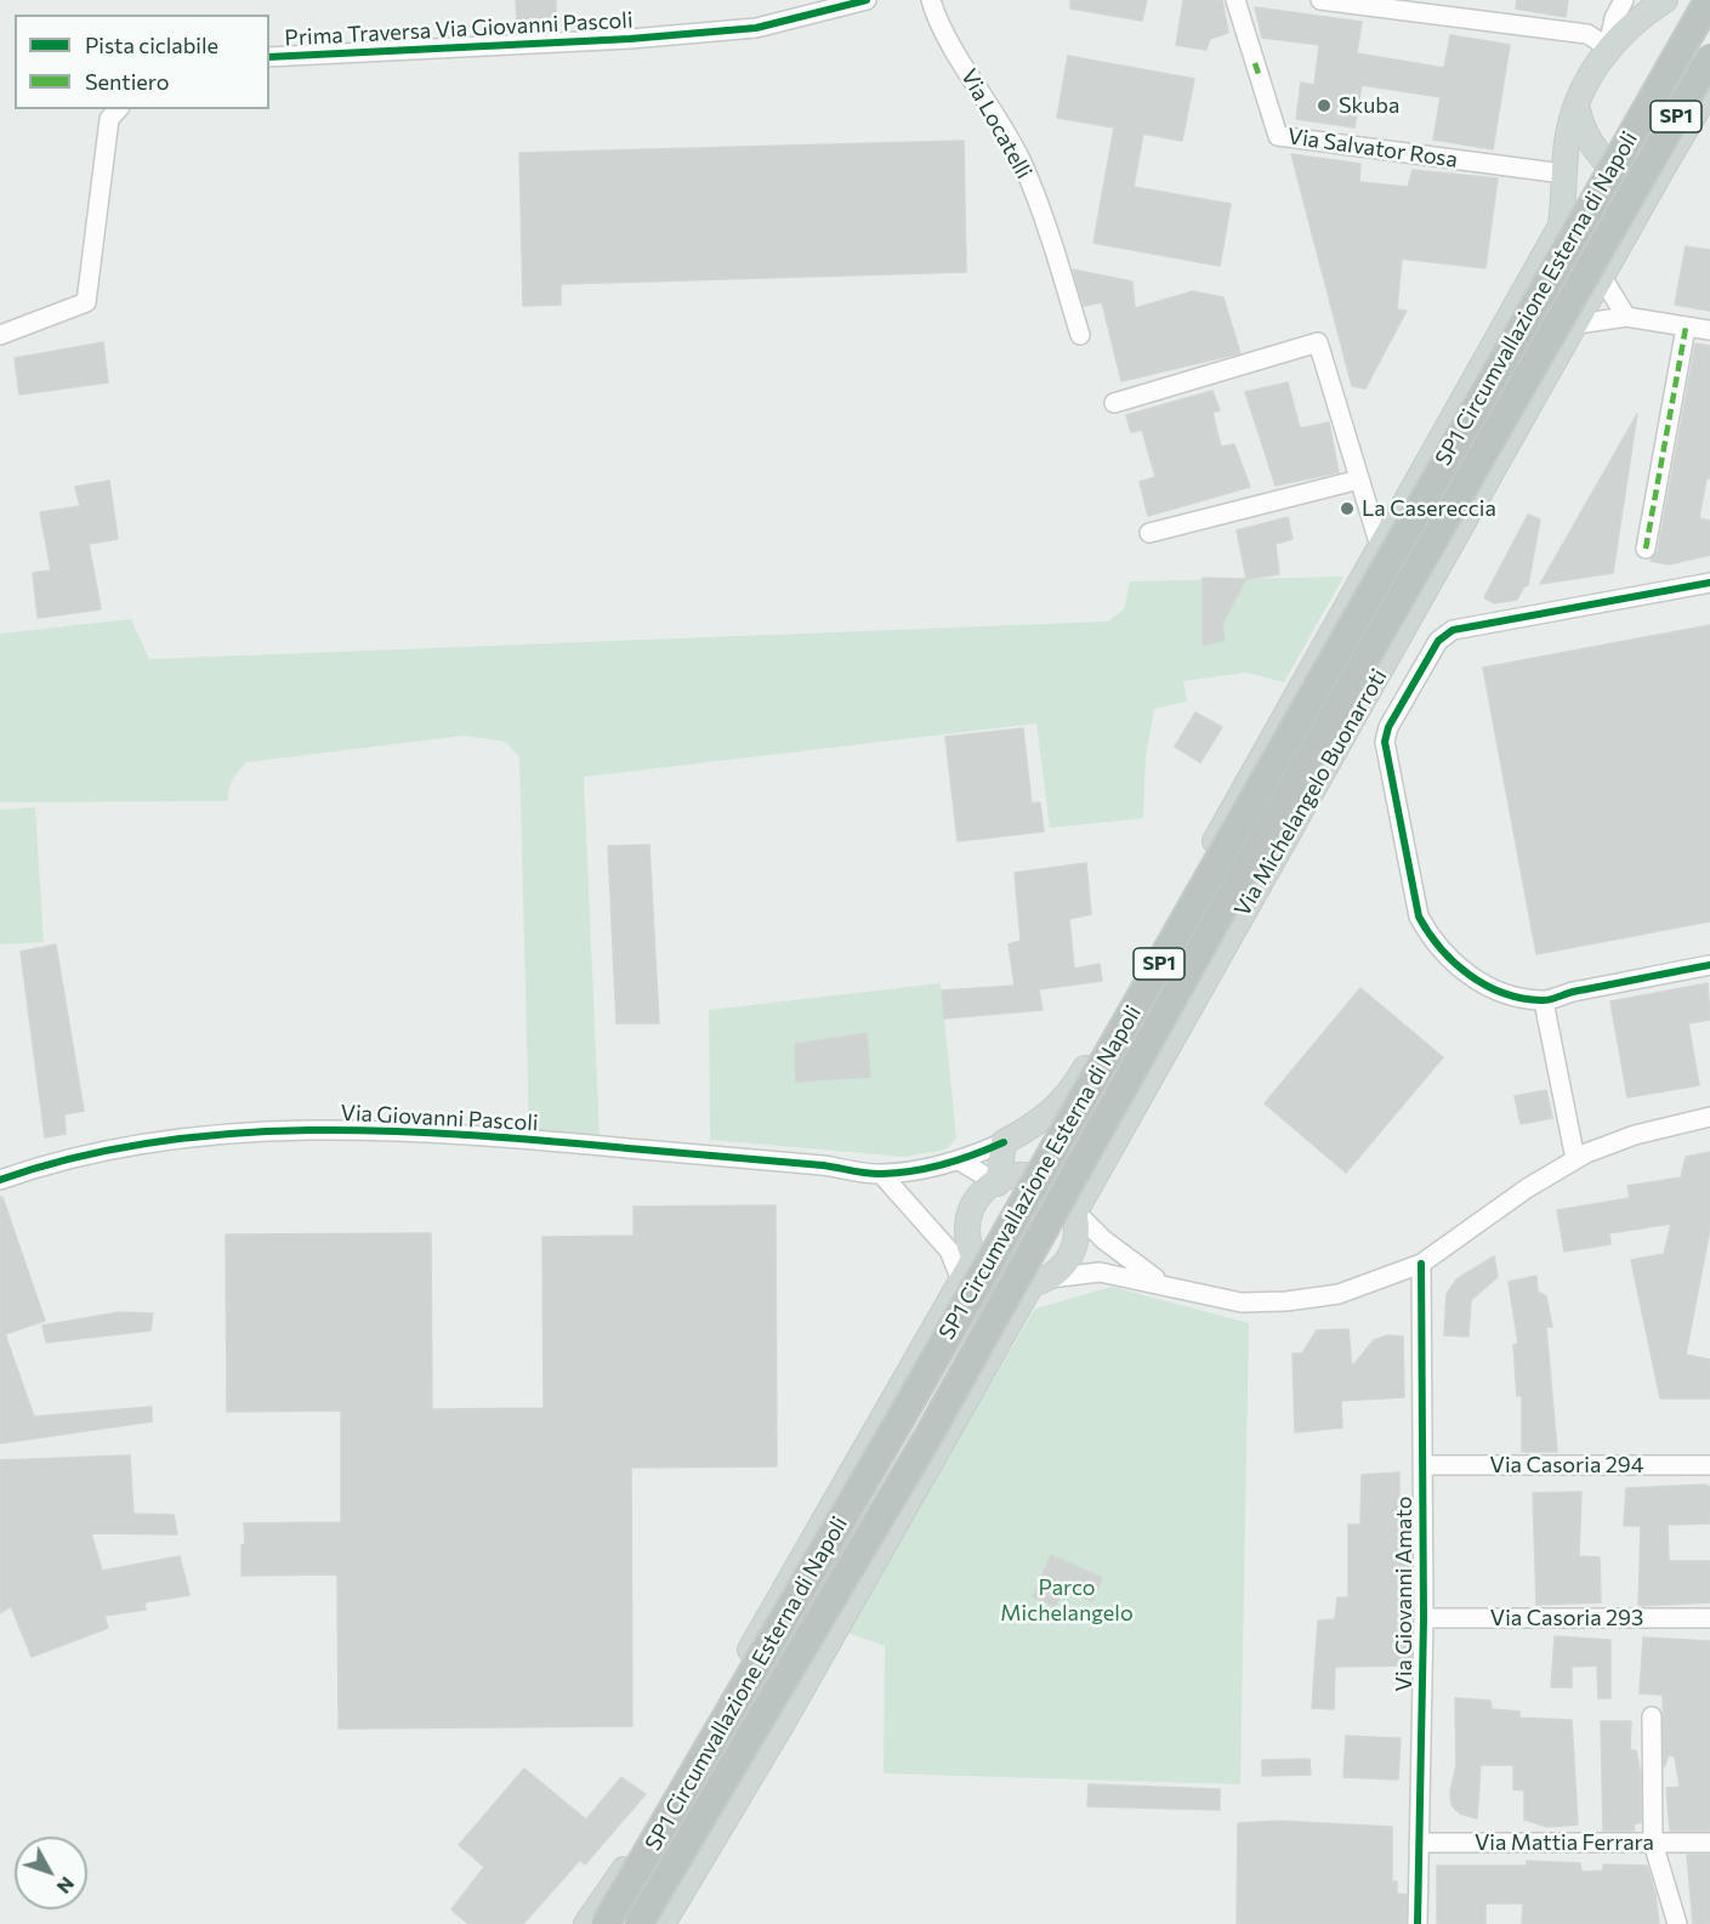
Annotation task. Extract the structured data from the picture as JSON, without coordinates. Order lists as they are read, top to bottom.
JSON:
{
  "streets": {
    "highway": ["SP1", "SP1 Circumvallazione Esterna di Napoli"],
    "main road": ["Via Michelangelo Buonarroti"],
    "street": [
      "Prima Traversa Via Giovanni Pascoli",
      "Via Locatelli",
      "Via Salvator Rosa",
      "Via Giovanni Pascoli",
      "Via Casoria 294",
      "Via Giovanni Amato",
      "Via Casoria 293",
      "Via Mattia Ferrara"
    ]
  },
  "crossings": [
    ["Via Casoria 294", "Via Giovanni Amato"],
    ["Via Giovanni Amato", "Via Casoria 293"],
    ["Via Giovanni Amato", "Via Mattia Ferrara"]
  ],
  "parks": ["Parco Michelangelo"],
  "places": ["Skuba", "La Casereccia"],
  "legend": ["Pista ciclabile", "Sentiero"],
  "north": "bottom right"
}
